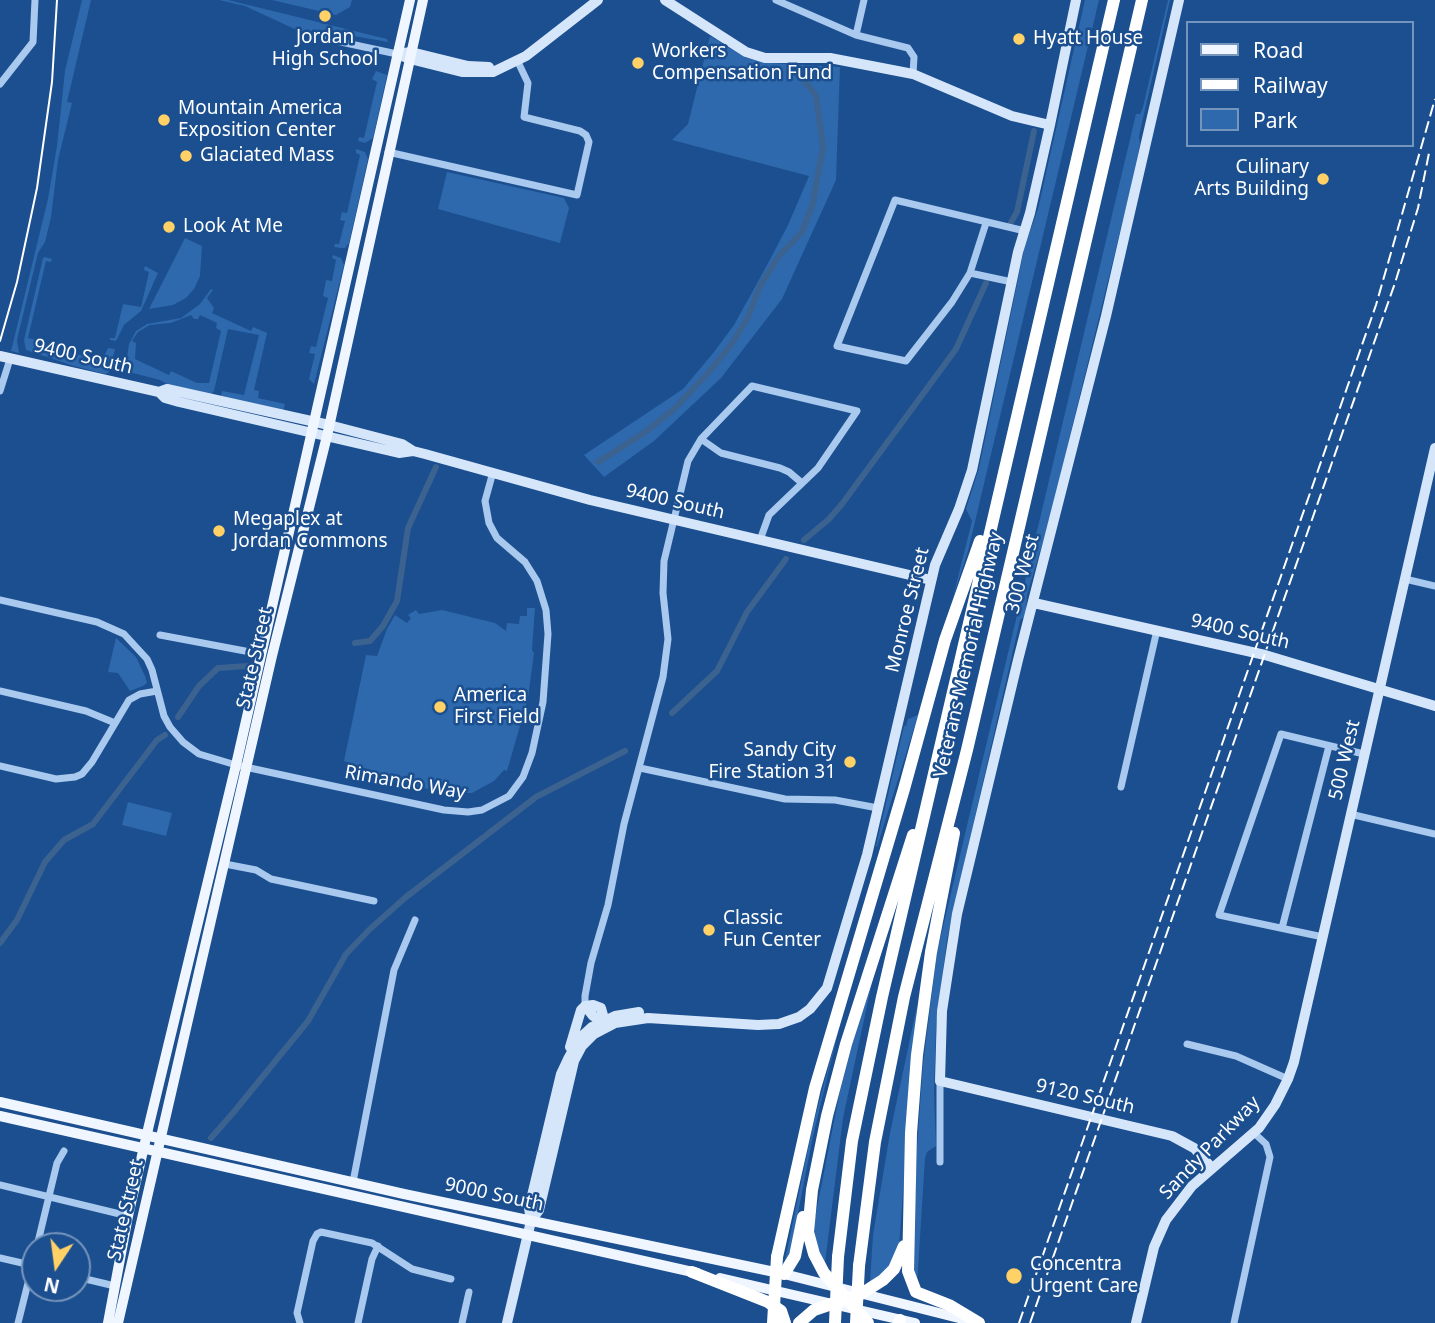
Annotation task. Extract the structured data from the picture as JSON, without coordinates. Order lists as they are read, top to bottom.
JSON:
{
  "streets": {
    "highway": ["Veterans Memorial Highway"],
    "main road": ["State Street", "9000 South"],
    "street": [
      "9400 South",
      "300 West",
      "Monroe Street",
      "500 West",
      "Rimando Way",
      "9120 South",
      "Sandy Parkway"
    ]
  },
  "crossings": [
    ["9400 South", "300 West"],
    ["9400 South", "Monroe Street"],
    ["9400 South", "State Street"],
    ["9400 South", "500 West"],
    ["9400 South", "Rimando Way"],
    ["300 West", "9120 South"],
    ["Monroe Street", "9000 South"],
    ["Veterans Memorial Highway", "9000 South"],
    ["State Street", "Rimando Way"],
    ["State Street", "9000 South"],
    ["500 West", "Sandy Parkway"],
    ["9120 South", "Sandy Parkway"]
  ],
  "places": [
    "Jordan High School",
    "Hyatt House",
    "Workers Compensation Fund",
    "Mountain America Exposition Center",
    "Glaciated Mass",
    "Culinary Arts Building",
    "Look At Me",
    "Megaplex at Jordan Commons",
    "America First Field",
    "Sandy City Fire Station 31",
    "Classic Fun Center",
    "Concentra Urgent Care"
  ],
  "legend": ["Road", "Railway", "Park"],
  "north": "bottom"
}
